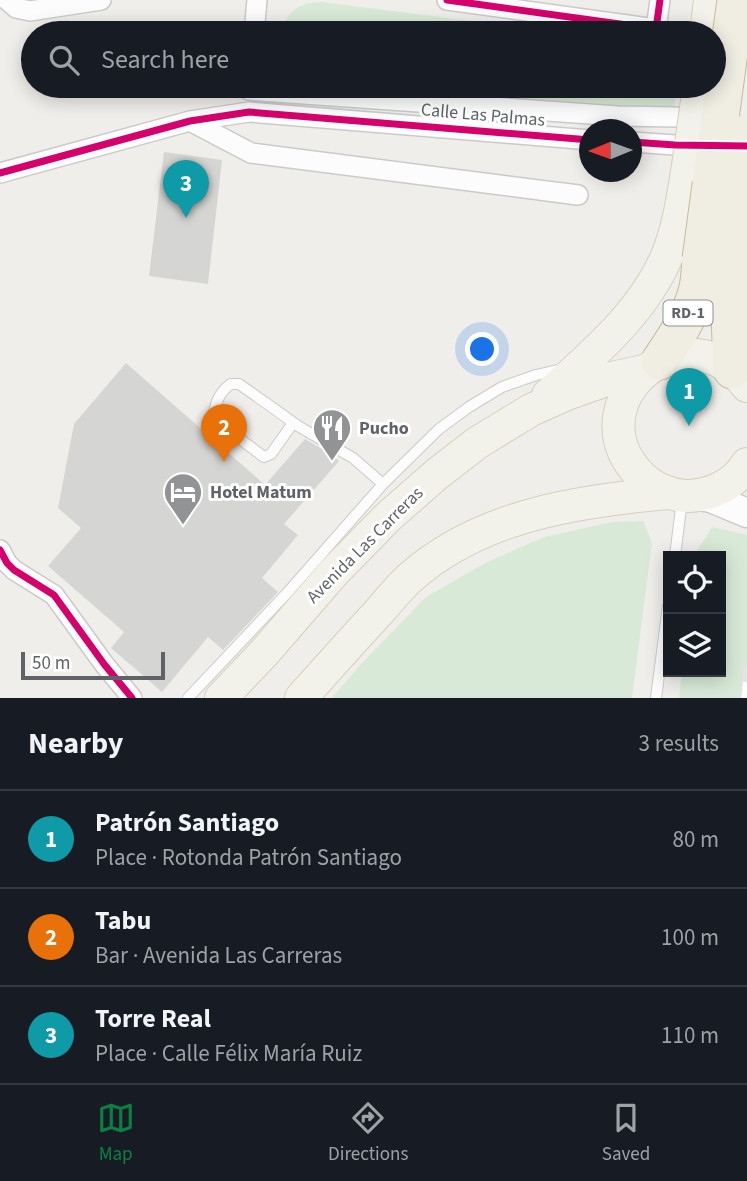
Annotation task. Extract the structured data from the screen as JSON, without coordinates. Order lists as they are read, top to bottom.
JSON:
{
  "streets": {
    "highway": ["RD-1"],
    "main road": ["Avenida Las Carreras"],
    "street": ["Calle Las Palmas"]
  },
  "crossings": [
    ["RD-1", "Avenida Las Carreras"]
  ],
  "places": {
    "restaurant": ["Pucho"],
    "hotel": ["Hotel Matum"]
  },
  "scale_bar": "50 m",
  "north": "left",
  "page": {
    "search": "Search here",
    "pins": ["3", "1", "2"],
    "scale": "50 m",
    "heading": ["Nearby", "3 results"],
    "list": [
      {
        "mark": "1",
        "name": "Patrón Santiago",
        "note": "Place · Rotonda Patrón Santiago",
        "value": "80 m"
      },
      {
        "mark": "2",
        "name": "Tabu",
        "note": "Bar · Avenida Las Carreras",
        "value": "100 m"
      },
      {
        "mark": "3",
        "name": "Torre Real",
        "note": "Place · Calle Félix María Ruiz",
        "value": "110 m"
      }
    ],
    "nav": ["Map", "Directions", "Saved"]
  }
}
